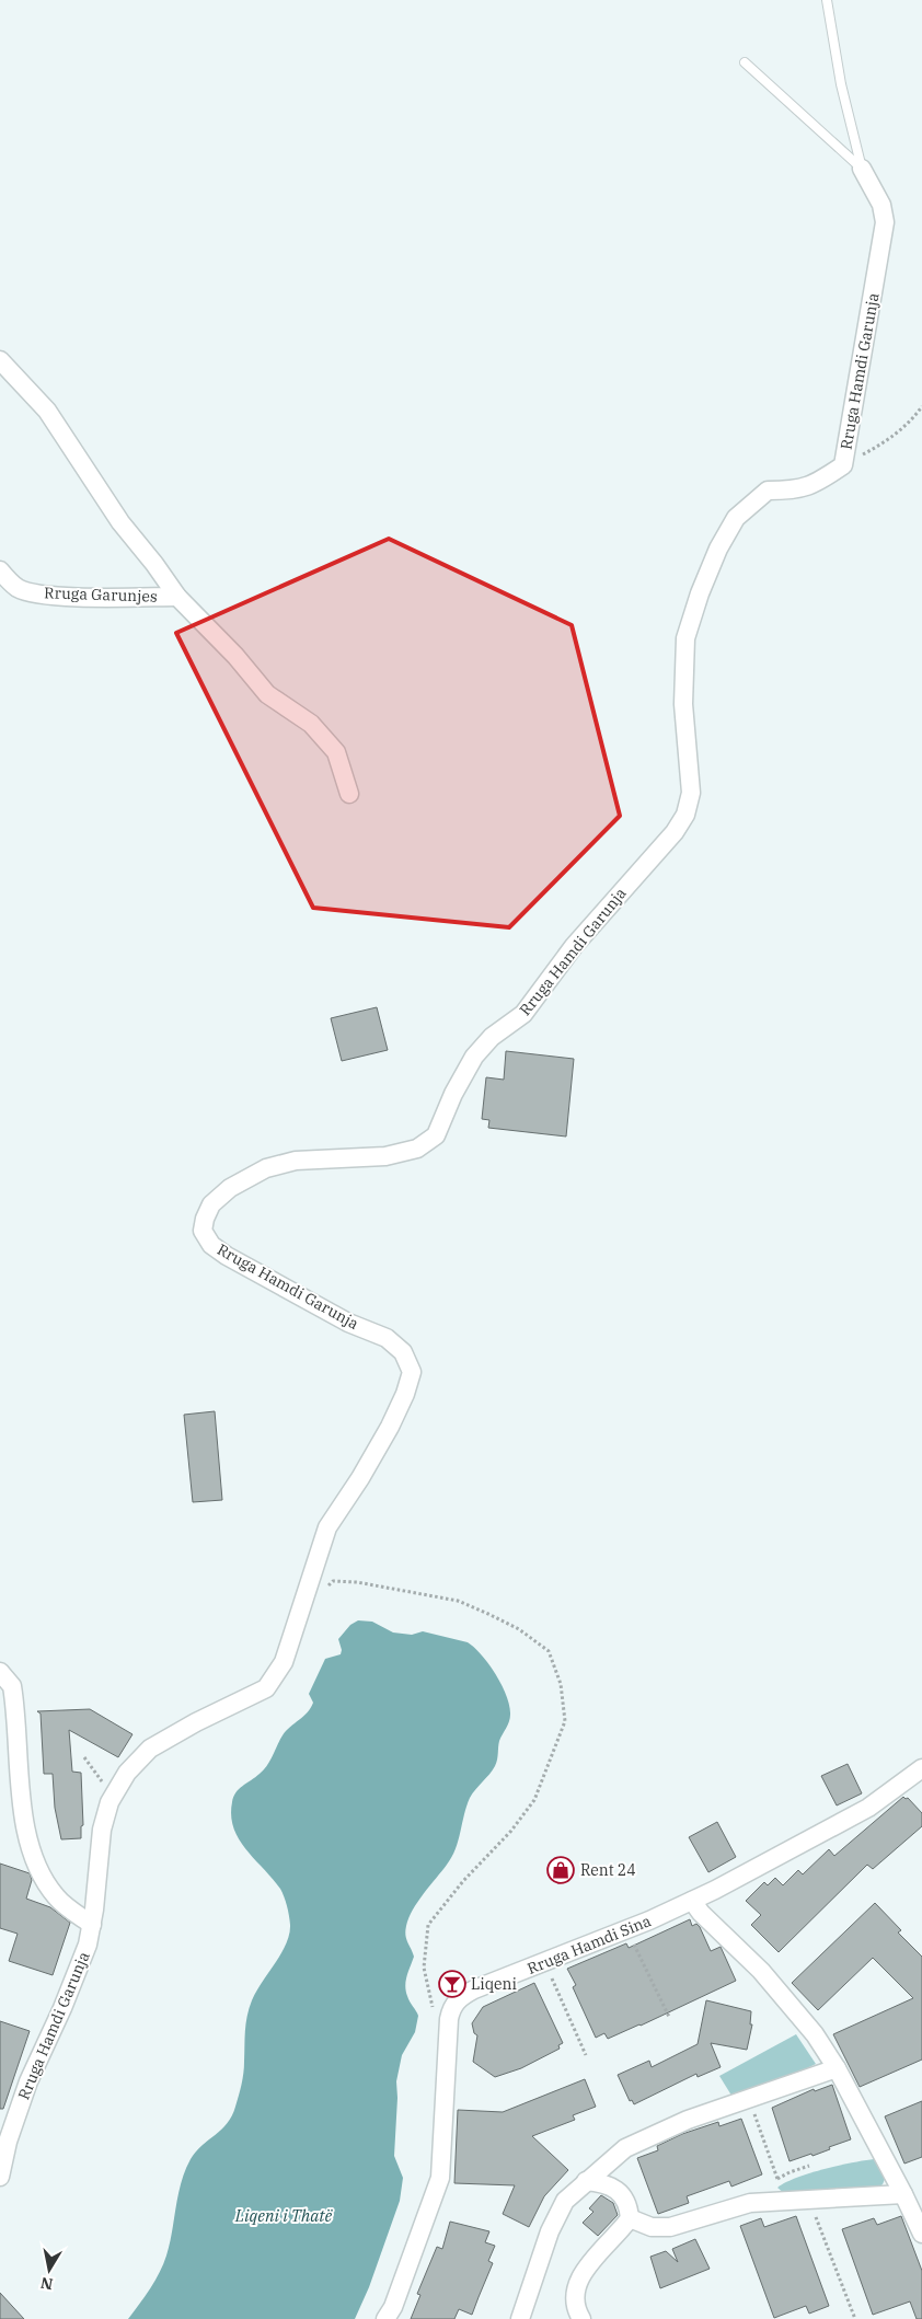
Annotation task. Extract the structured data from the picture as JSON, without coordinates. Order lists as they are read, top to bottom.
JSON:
{
  "streets": {
    "street": ["Rruga Hamdi Garunja", "Rruga Garunjes", "Rruga Hamdi Sina"]
  },
  "water": ["Liqeni i Thatë"],
  "places": {
    "shop": ["Rent 24"],
    "bar": ["Liqeni"]
  },
  "north": "bottom"
}
